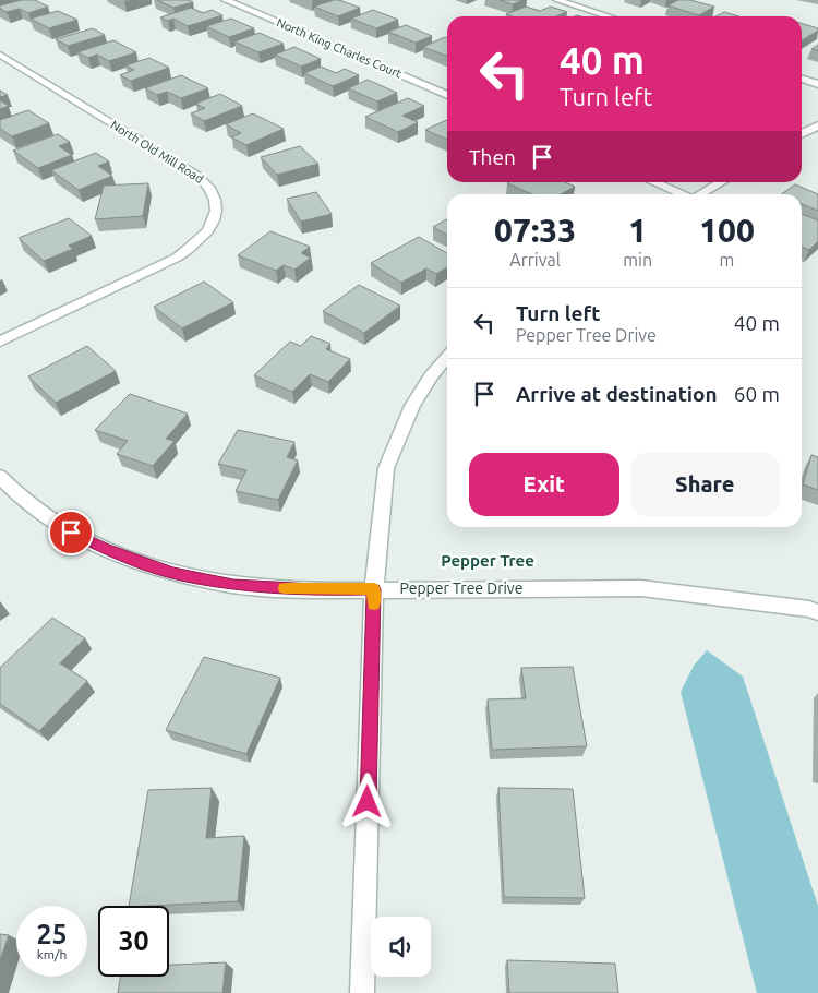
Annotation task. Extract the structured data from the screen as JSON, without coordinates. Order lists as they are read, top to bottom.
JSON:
{
  "streets": {
    "street": ["North King Charles Court", "North Old Mill Road", "Pepper Tree Drive"]
  },
  "districts": ["Pepper Tree"],
  "page": {
    "turn": ["40 m", "Turn left"],
    "then": "Then",
    "eta": [
      "07:33",
      "Arrival",
      "1",
      "min",
      "100",
      "m"
    ],
    "list": [
      {
        "name": "Turn left",
        "note": "Pepper Tree Drive",
        "value": "40 m"
      },
      {
        "name": "Arrive at destination",
        "value": "60 m"
      }
    ],
    "buttons": ["Exit", "Share"],
    "speed": "25 km/h",
    "limit": "30"
  }
}
